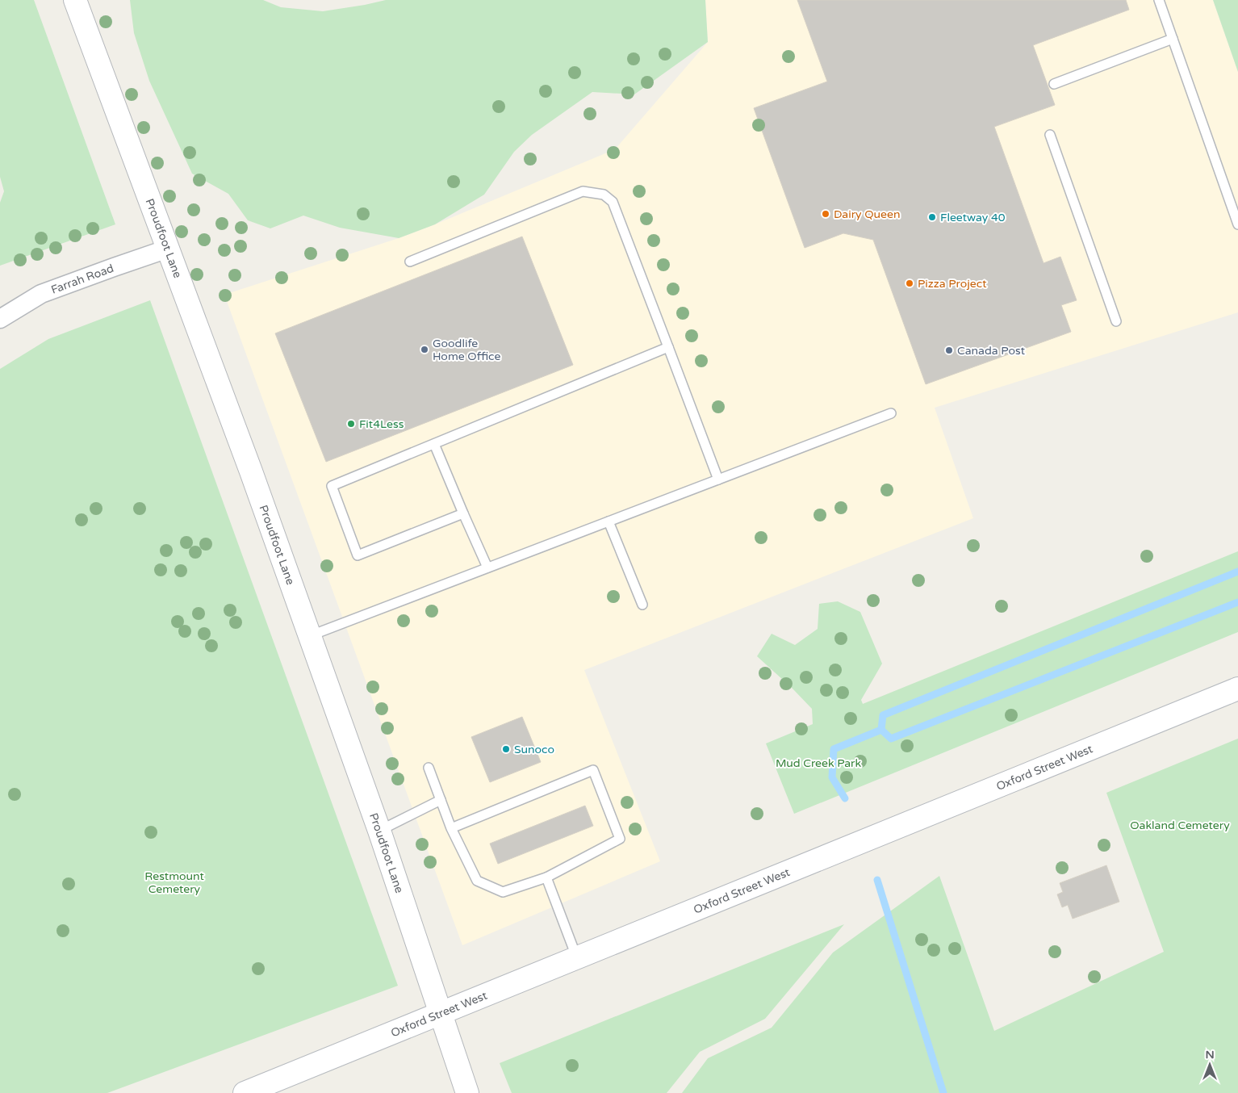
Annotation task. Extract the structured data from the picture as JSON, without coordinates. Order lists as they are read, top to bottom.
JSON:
{
  "streets": {
    "street": ["Proudfoot Lane", "Farrah Road", "Oxford Street West"]
  },
  "crossings": [
    ["Proudfoot Lane", "Farrah Road"],
    ["Proudfoot Lane", "Oxford Street West"]
  ],
  "parks": ["Mud Creek Park", "Oakland Cemetery", "Restmount Cemetery"],
  "places": [
    "Dairy Queen",
    "Fleetway 40",
    "Pizza Project",
    "Goodlife Home Office",
    "Canada Post",
    "Fit4Less",
    "Sunoco"
  ],
  "north": "top"
}
